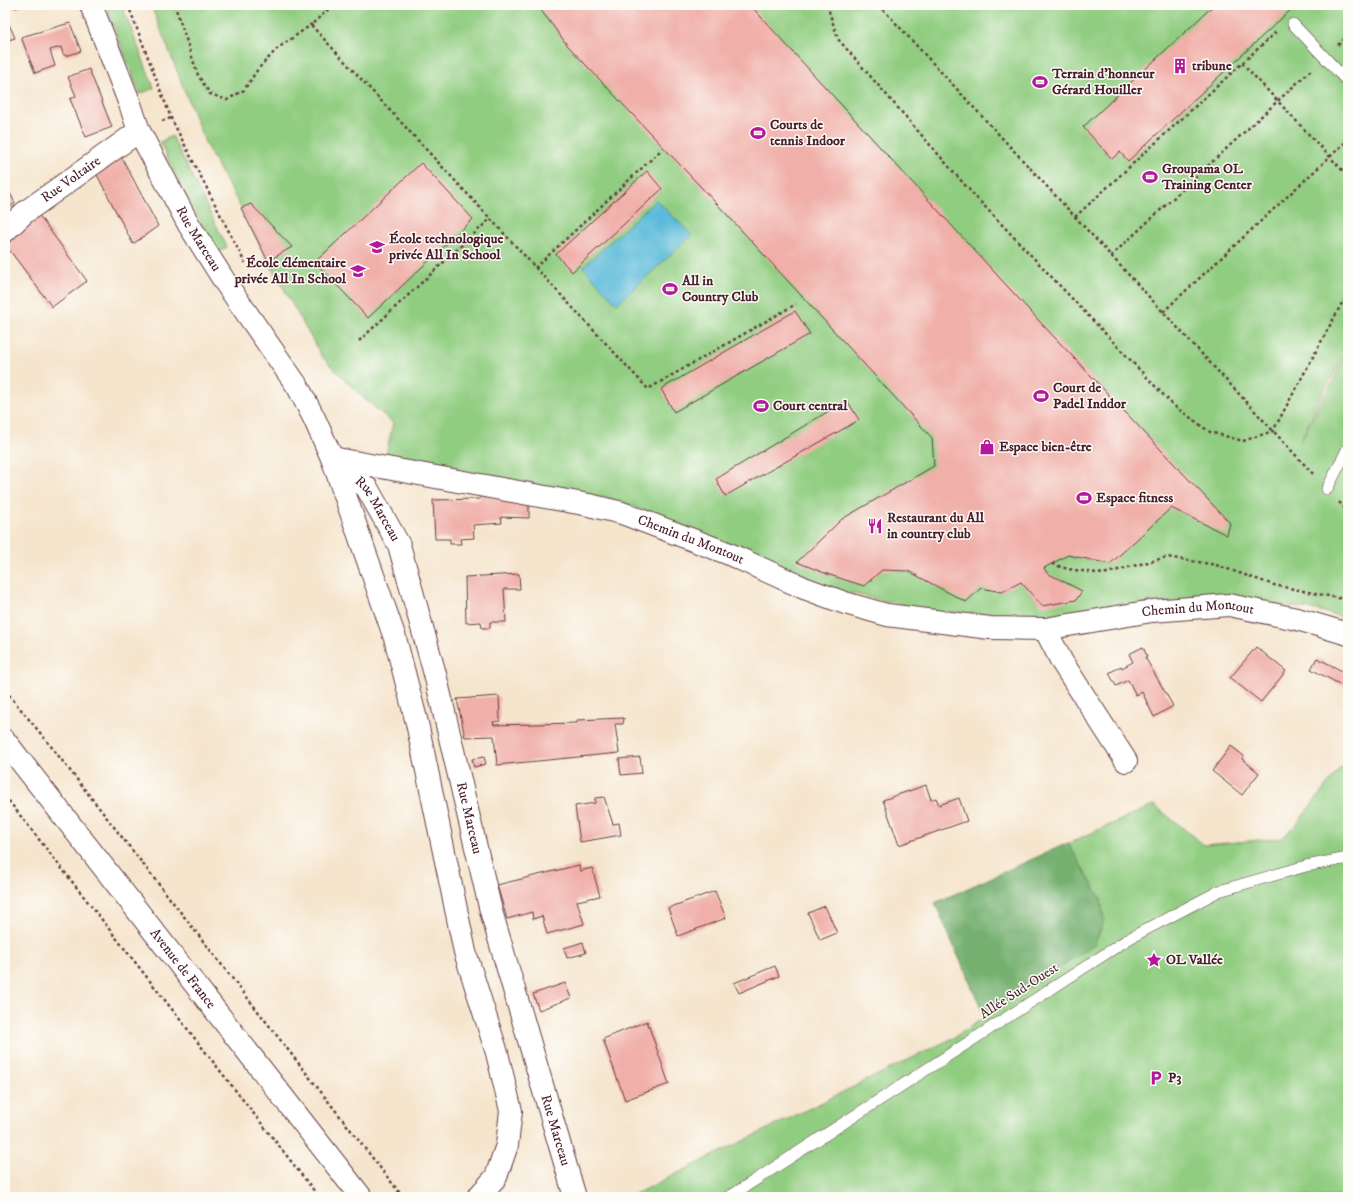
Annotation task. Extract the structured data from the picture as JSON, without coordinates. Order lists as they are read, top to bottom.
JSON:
{
  "streets": {
    "street": [
      "Rue Voltaire",
      "Rue Marceau",
      "Chemin du Montout",
      "Avenue de France"
    ],
    "lane": ["Allée Sud-Ouest"]
  },
  "crossings": [
    ["Rue Voltaire", "Rue Marceau"],
    ["Rue Marceau", "Chemin du Montout"]
  ],
  "places": {
    "building": ["tribune"],
    "sports": [
      "Terrain d'honneur Gérard Houiller",
      "Courts de tennis Indoor",
      "Groupama OL Training Center",
      "All in Country Club",
      "Court de Padel Inddor",
      "Court central",
      "Espace fitness"
    ],
    "school or university": ["École technologique privée All In School", "École élémentaire privée All In School"],
    "shop": ["Espace bien-être"],
    "restaurant": ["Restaurant du All in country club"],
    "place": ["OL Vallée"],
    "parking": ["P3"]
  }
}
